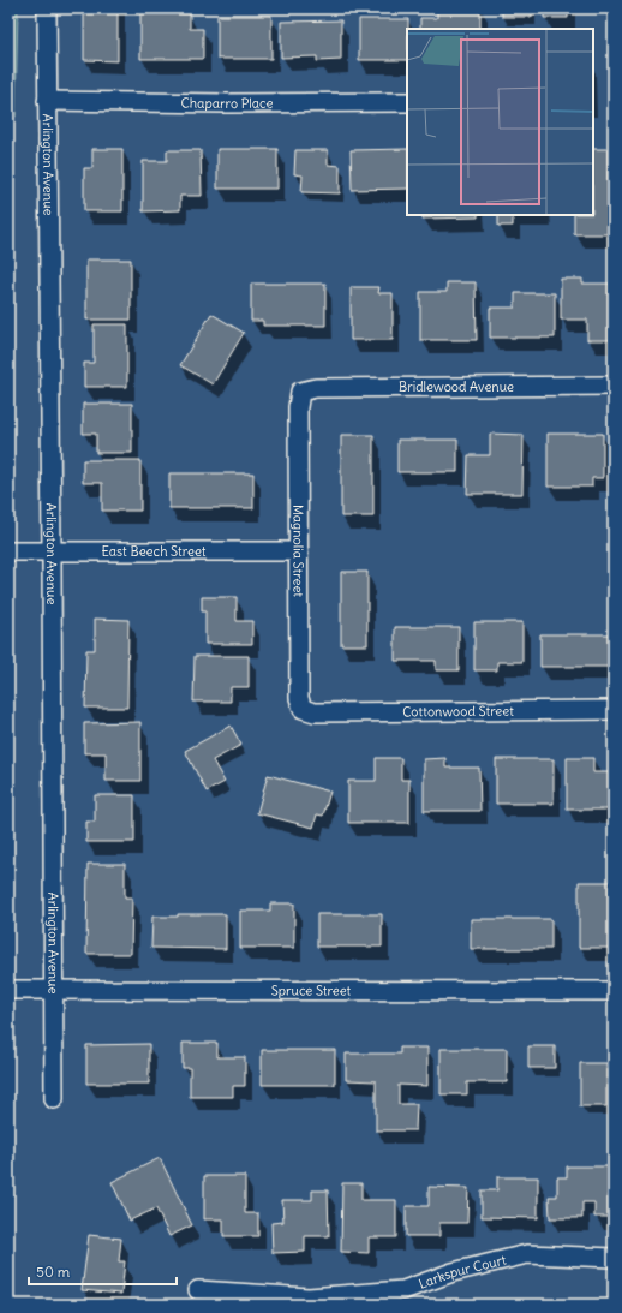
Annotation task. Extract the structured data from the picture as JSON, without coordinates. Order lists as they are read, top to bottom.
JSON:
{
  "streets": {
    "street": [
      "Chaparro Place",
      "Arlington Avenue",
      "Bridlewood Avenue",
      "Magnolia Street",
      "East Beech Street",
      "Cottonwood Street",
      "Spruce Street",
      "Larkspur Court"
    ]
  },
  "crossings": [
    ["Chaparro Place", "Arlington Avenue"],
    ["Arlington Avenue", "East Beech Street"],
    ["Arlington Avenue", "Spruce Street"],
    ["Bridlewood Avenue", "Magnolia Street"],
    ["Magnolia Street", "East Beech Street"],
    ["Magnolia Street", "Cottonwood Street"]
  ],
  "scale_bar": "50 m"
}
